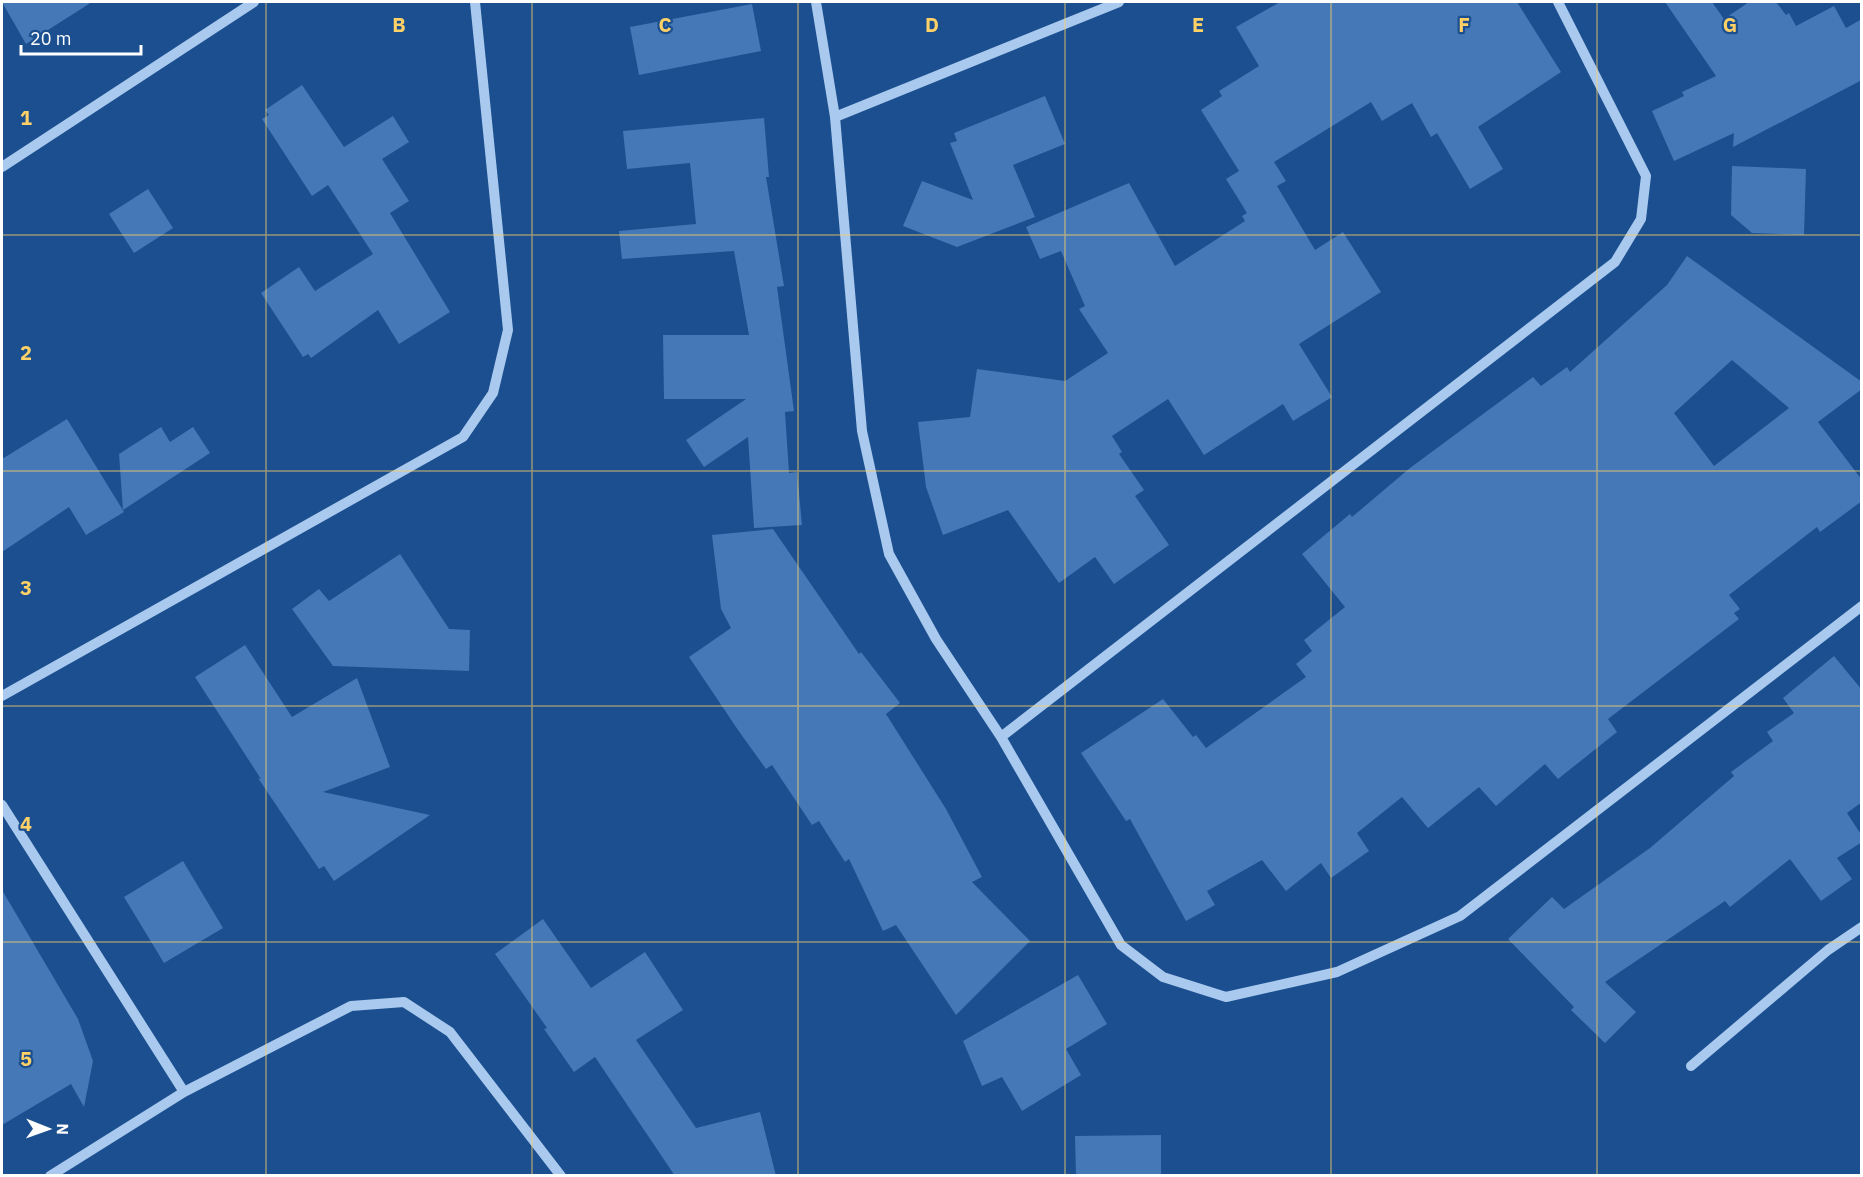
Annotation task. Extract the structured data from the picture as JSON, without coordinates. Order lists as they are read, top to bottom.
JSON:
{
  "scale_bar": "20 m",
  "north": "right",
  "grid": {
    "columns": [
      "B",
      "C",
      "D",
      "E",
      "F",
      "G"
    ],
    "rows": [
      "1",
      "2",
      "3",
      "4",
      "5"
    ]
  }
}
